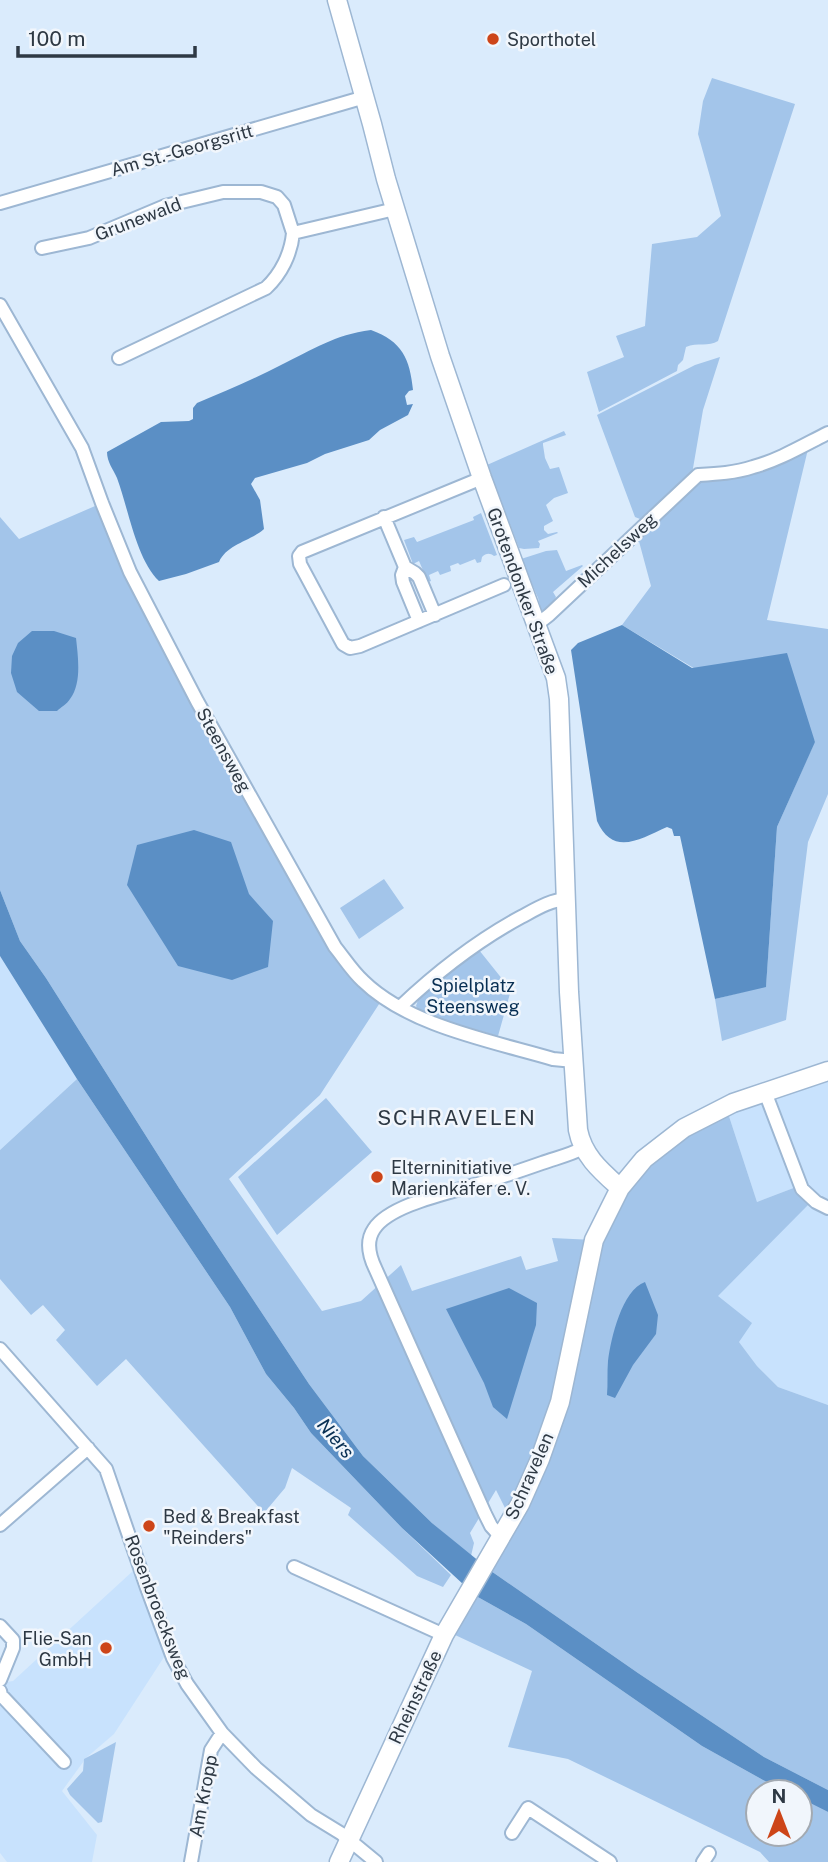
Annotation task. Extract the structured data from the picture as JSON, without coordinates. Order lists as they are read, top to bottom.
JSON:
{
  "streets": {
    "main road": ["Grotendonker Straße", "Schravelen", "Rheinstraße"],
    "street": [
      "Am St.-Georgsritt",
      "Grunewald",
      "Michelsweg",
      "Steensweg",
      "Rosenbroecksweg",
      "Am Kropp"
    ]
  },
  "crossings": [
    ["Am St.-Georgsritt", "Grotendonker Straße"],
    ["Michelsweg", "Grotendonker Straße"],
    ["Grotendonker Straße", "Steensweg"],
    ["Grotendonker Straße", "Schravelen"],
    ["Schravelen", "Rheinstraße"],
    ["Rosenbroecksweg", "Rheinstraße"],
    ["Rosenbroecksweg", "Am Kropp"]
  ],
  "districts": ["SCHRAVELEN"],
  "water": ["Niers"],
  "parks": ["Spielplatz Steensweg"],
  "places": [
    "Sporthotel",
    "Elterninitiative Marienkäfer e. V.",
    "Bed & Breakfast \"Reinders\"",
    "Flie-San GmbH"
  ],
  "scale_bar": "100 m",
  "north": "top"
}
